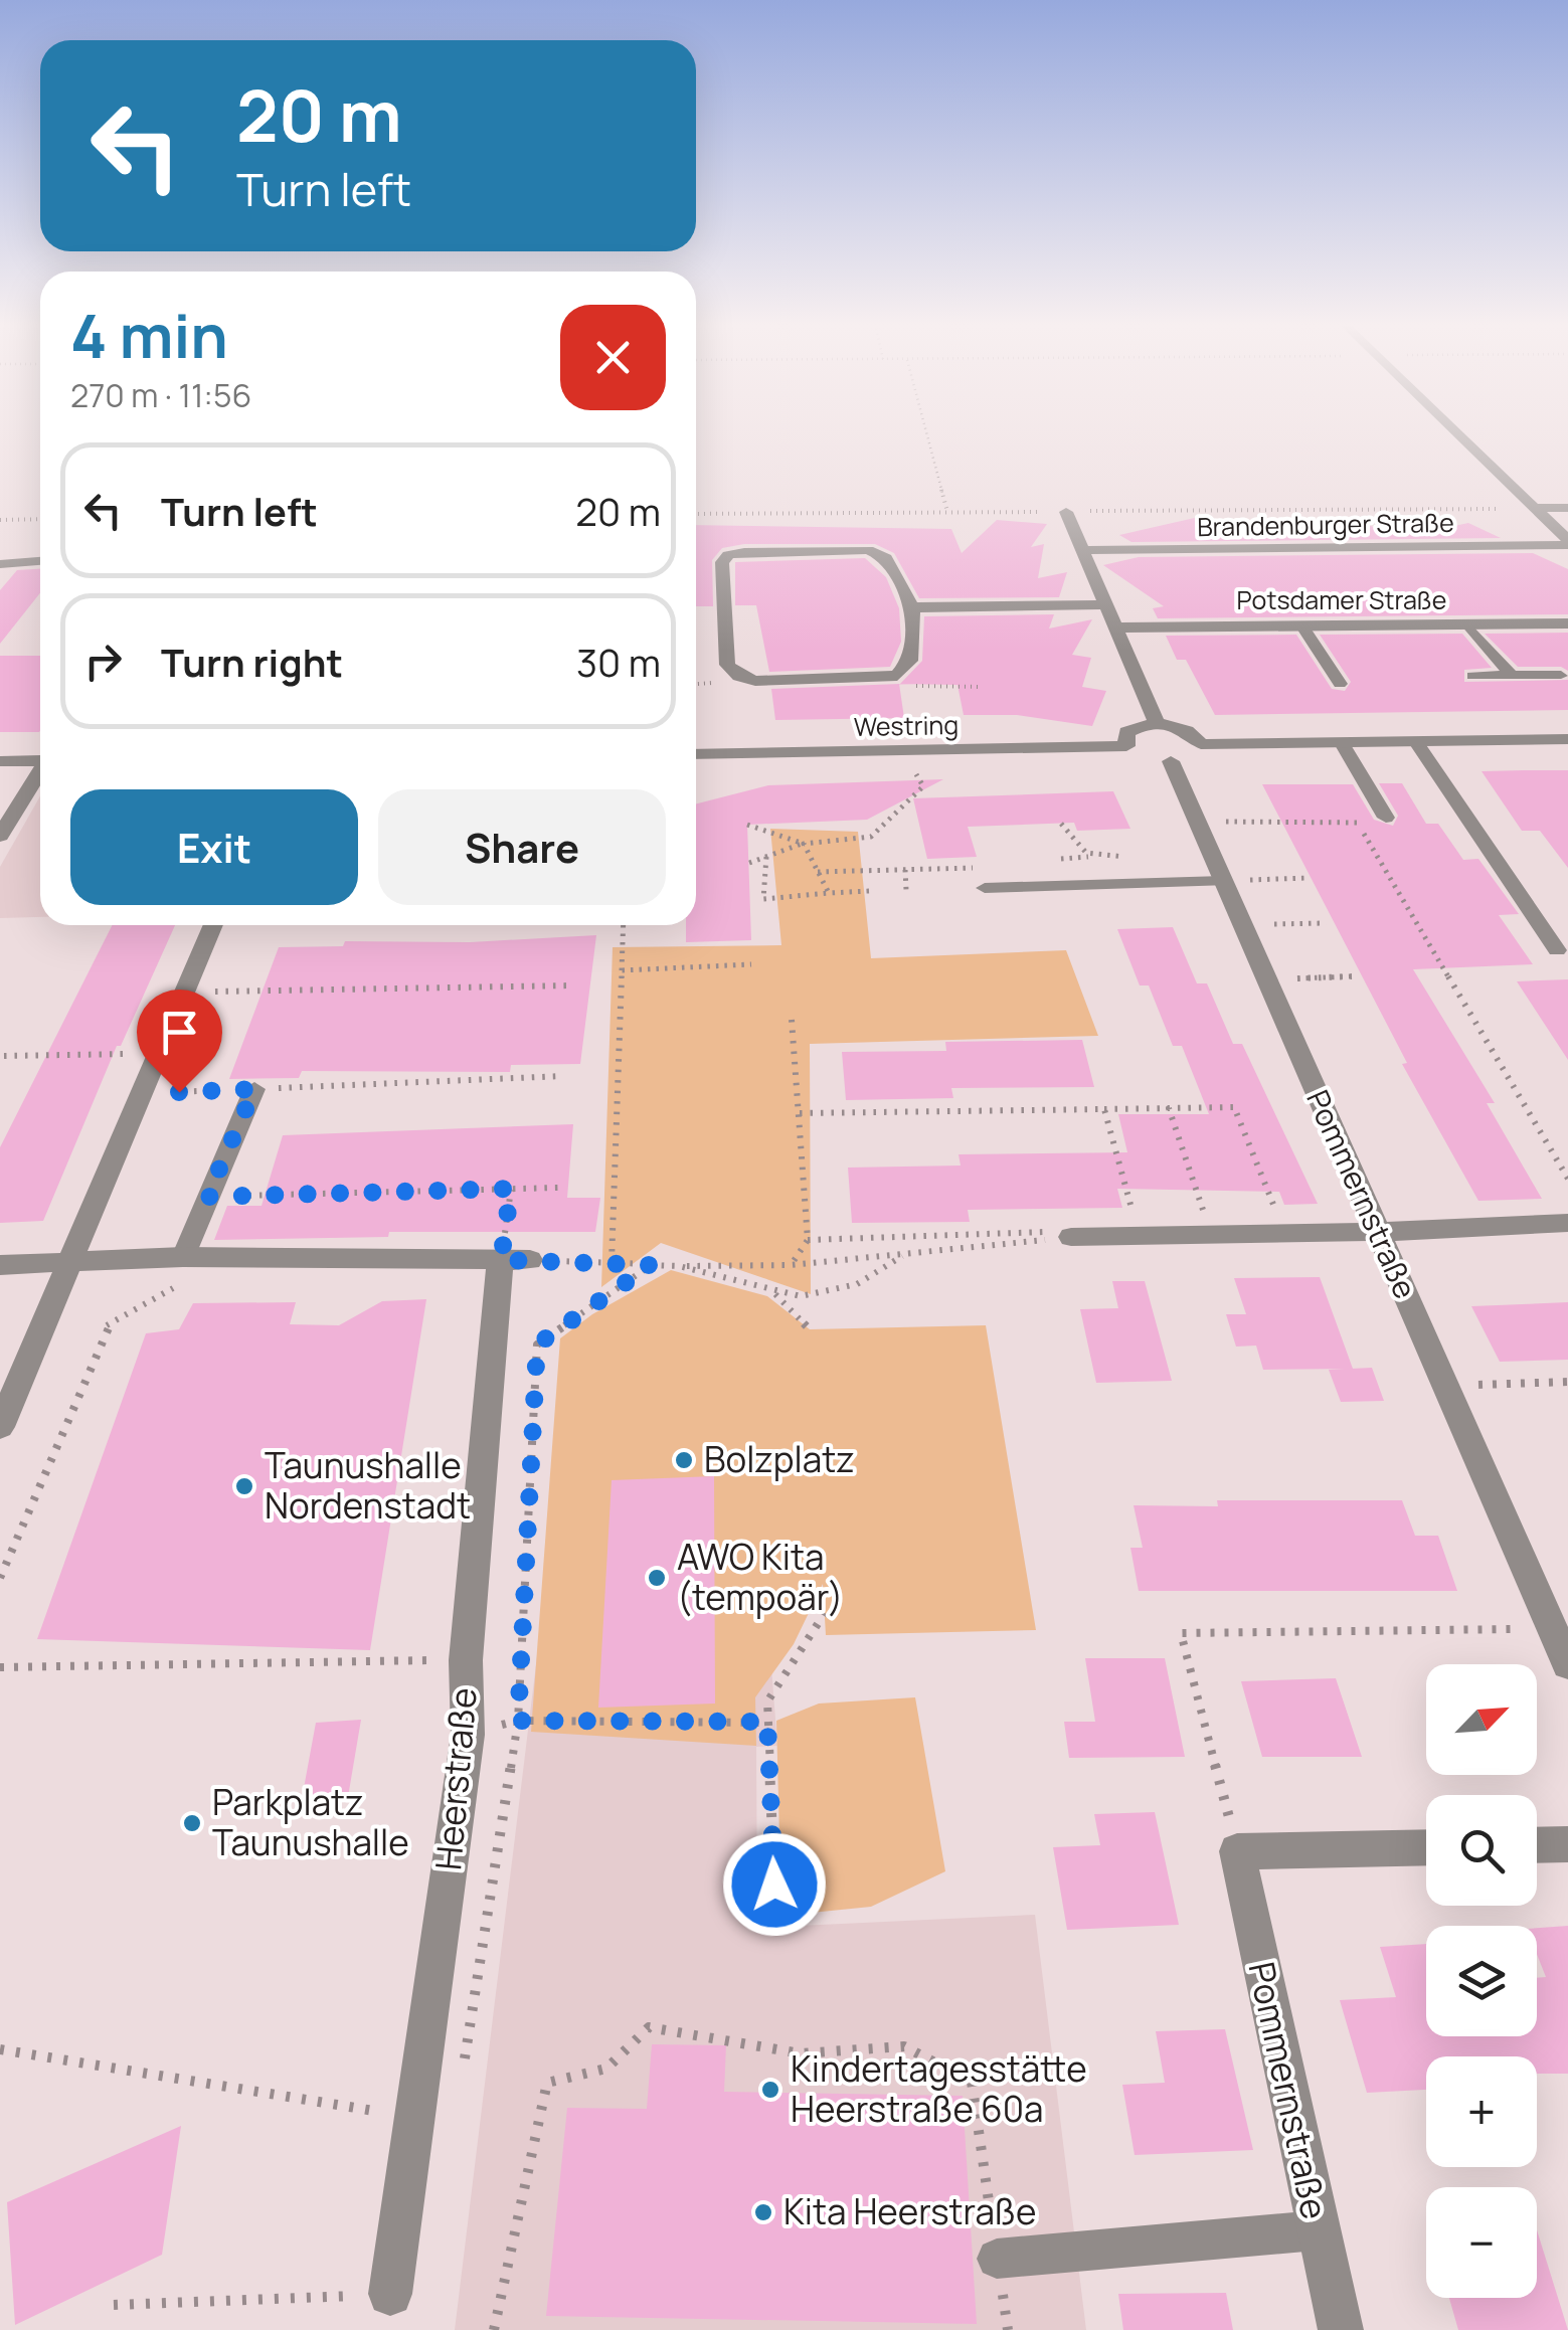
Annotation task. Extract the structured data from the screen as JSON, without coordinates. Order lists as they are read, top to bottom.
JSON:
{
  "streets": {
    "street": [
      "Brandenburger Straße",
      "Potsdamer Straße",
      "Westring",
      "Pommernstraße",
      "Heerstraße"
    ]
  },
  "crossings": [
    ["Westring", "Pommernstraße"]
  ],
  "places": [
    "Bolzplatz",
    "Taunushalle Nordenstadt",
    "AWO Kita (tempoär)",
    "Parkplatz Taunushalle",
    "Kindertagesstätte Heerstraße 60a",
    "Kita Heerstraße"
  ],
  "north": "top right",
  "page": {
    "turn": ["20 m", "Turn left"],
    "heading": ["4 min", "270 m · 11:56"],
    "list": [
      {
        "name": "Turn left",
        "value": "20 m"
      },
      {
        "name": "Turn right",
        "value": "30 m"
      }
    ],
    "buttons": ["Exit", "Share"],
    "map_buttons": ["+", "−"]
  }
}
